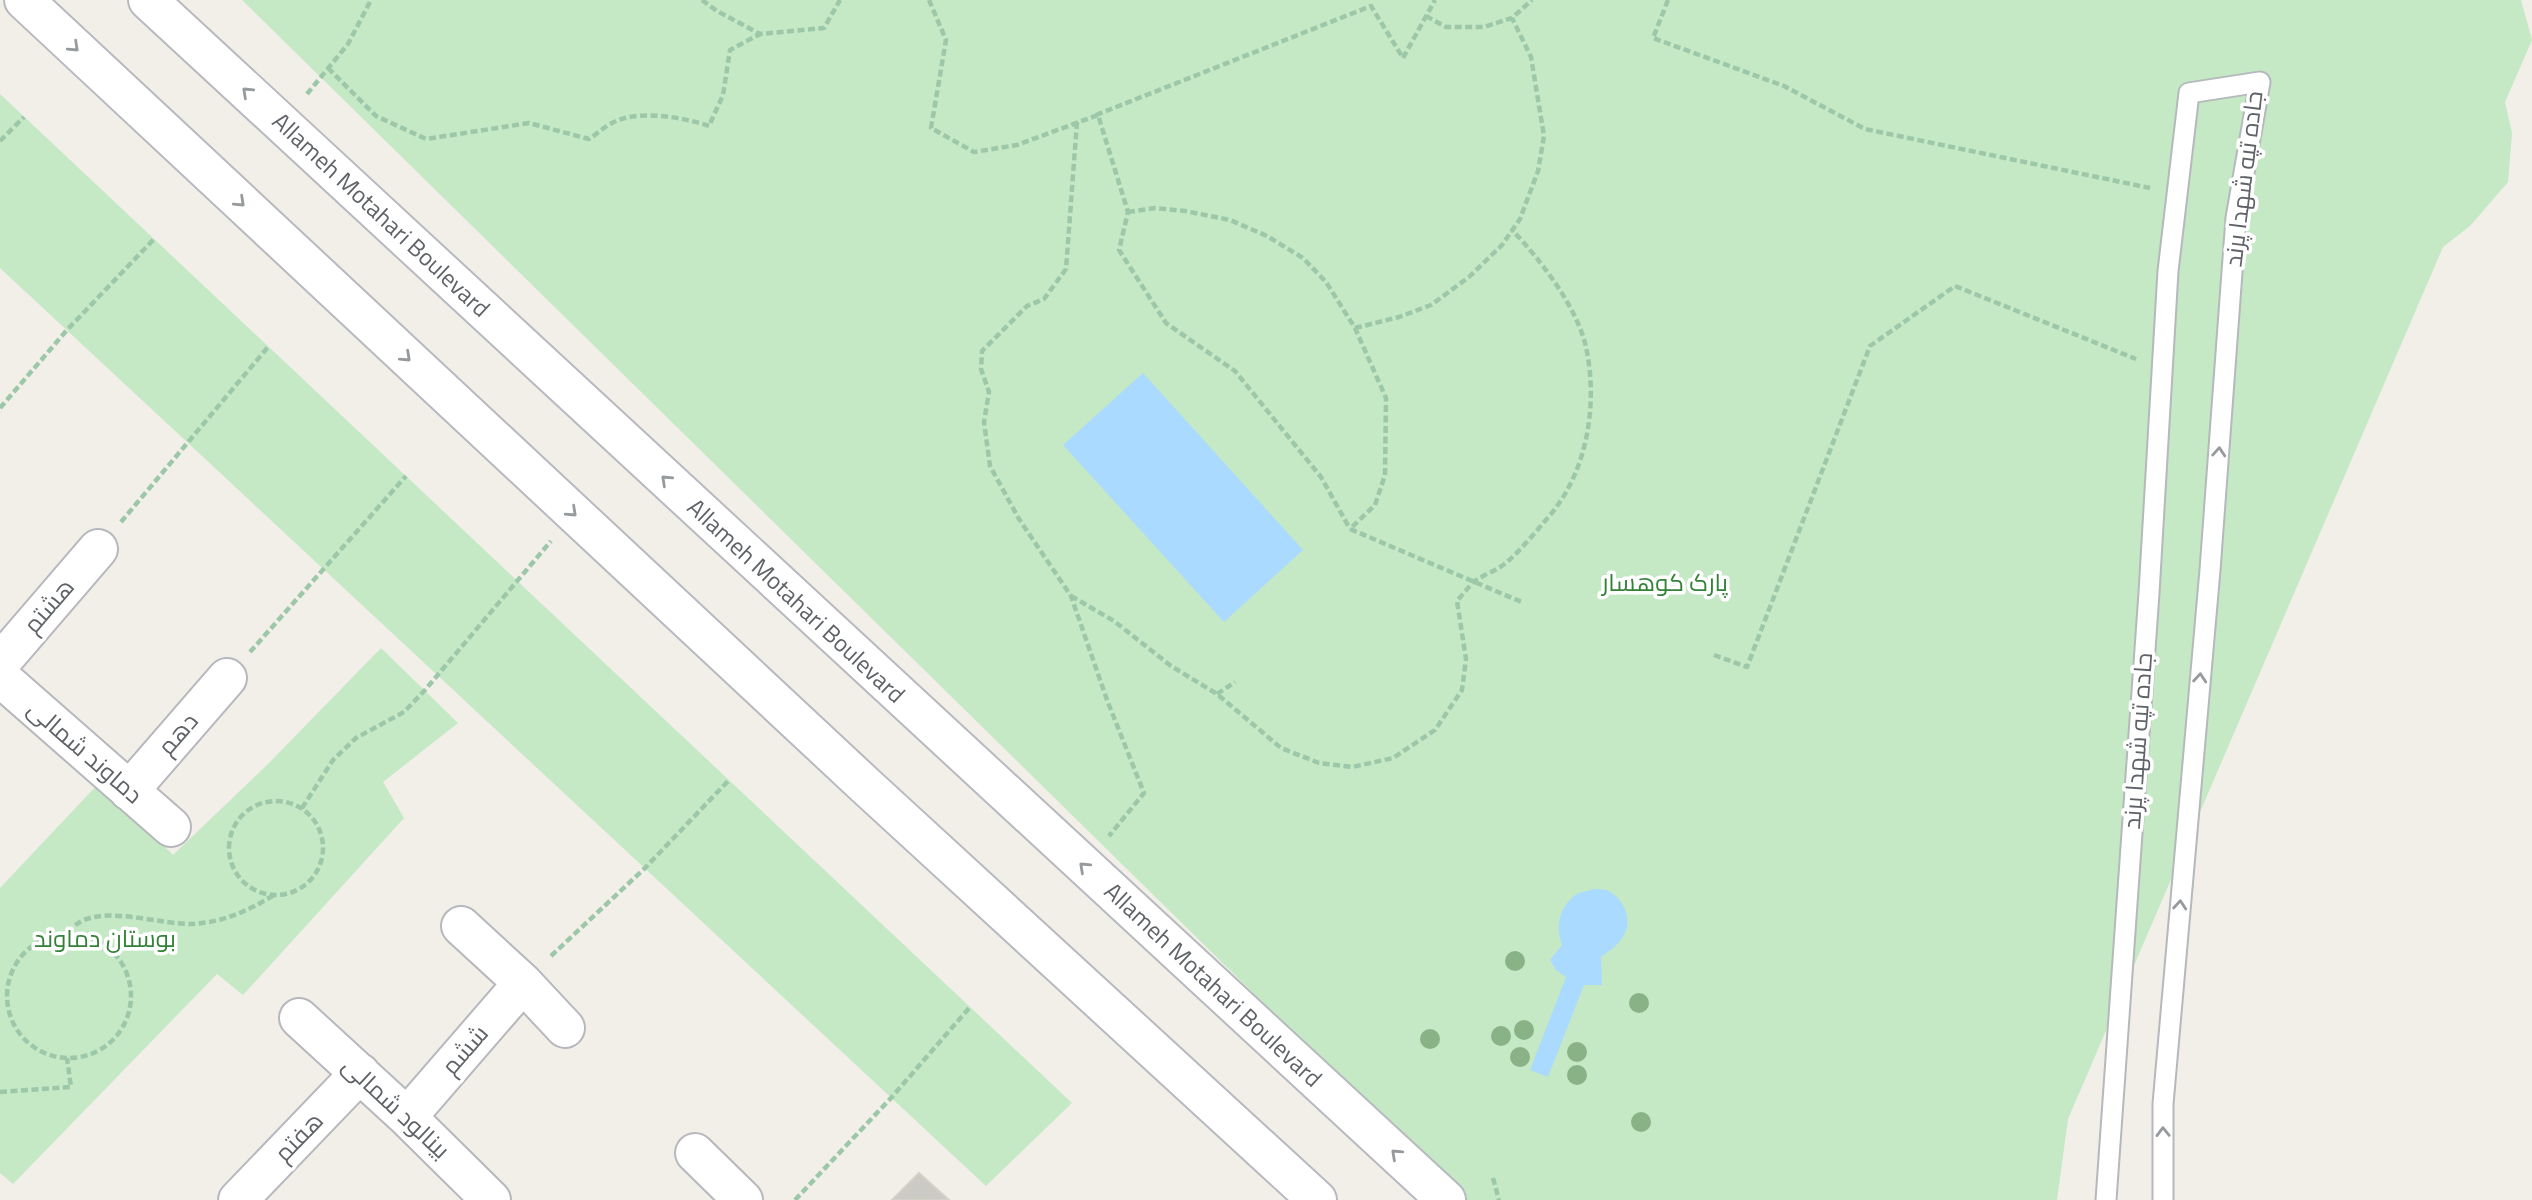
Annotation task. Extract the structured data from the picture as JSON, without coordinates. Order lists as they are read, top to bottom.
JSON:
{
  "streets": {
    "main road": [
      "Allameh Motahari Boulevard",
      "هشتم",
      "دهم",
      "دماوند شمالی",
      "ششم",
      "بینالود شمالی",
      "هفتم"
    ],
    "lane": ["جاده تپه شهدا پرند"]
  },
  "crossings": [
    ["هشتم", "دماوند شمالی"],
    ["دهم", "دماوند شمالی"],
    ["ششم", "بینالود شمالی"],
    ["بینالود شمالی", "هفتم"]
  ],
  "parks": ["پارک کوهسار", "بوستان دماوند"]
}
